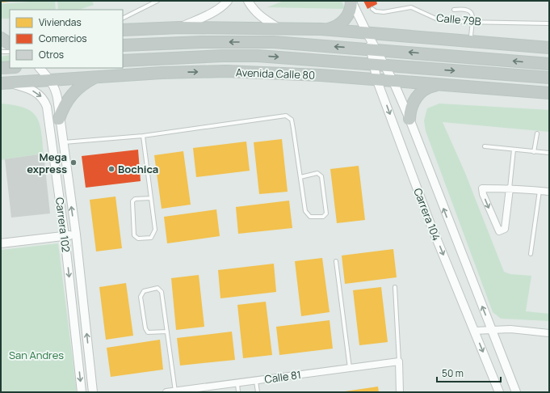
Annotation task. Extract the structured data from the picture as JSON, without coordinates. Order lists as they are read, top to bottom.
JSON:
{
  "streets": {
    "highway": ["Avenida Calle 80"],
    "street": ["Carrera 104", "Carrera 102", "Calle 81"],
    "lane": ["Calle 79B"]
  },
  "crossings": [
    ["Avenida Calle 80", "Carrera 104"],
    ["Avenida Calle 80", "Carrera 102"]
  ],
  "parks": ["San Andres"],
  "places": ["Mega express", "Bochica"],
  "legend": ["Viviendas", "Comercios", "Otros"],
  "scale_bar": "50 m"
}
